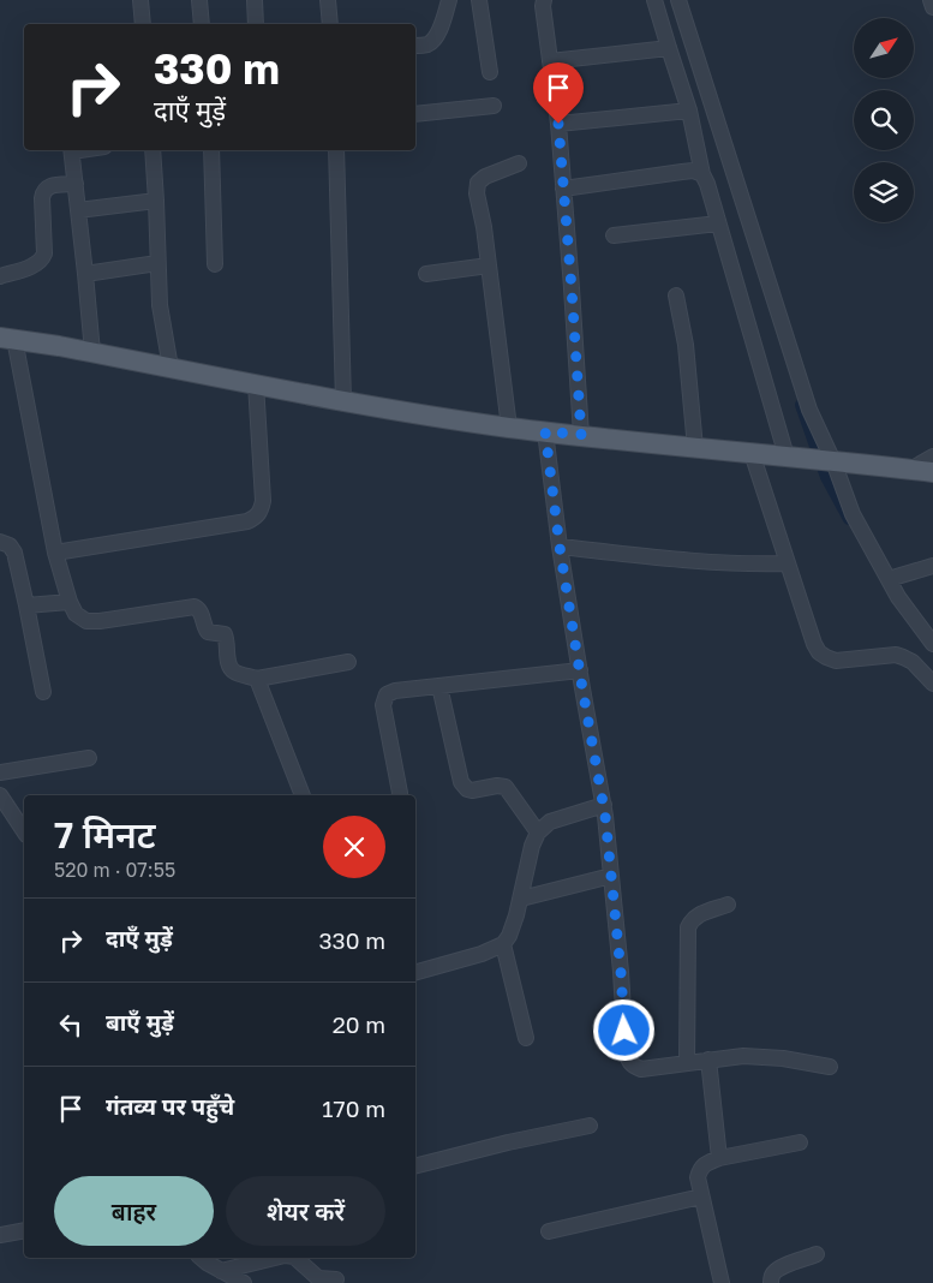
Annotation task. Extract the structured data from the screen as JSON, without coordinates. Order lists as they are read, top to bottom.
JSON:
{
  "north": "top right",
  "page": {
    "turn": ["330 m", "दाएँ मुड़ें"],
    "heading": ["7 मिनट", "520 m · 07:55"],
    "list": [
      {
        "name": "दाएँ मुड़ें",
        "value": "330 m"
      },
      {
        "name": "बाएँ मुड़ें",
        "value": "20 m"
      },
      {
        "name": "गंतव्य पर पहुँचे",
        "value": "170 m"
      }
    ],
    "buttons": ["बाहर", "शेयर करें"]
  }
}
